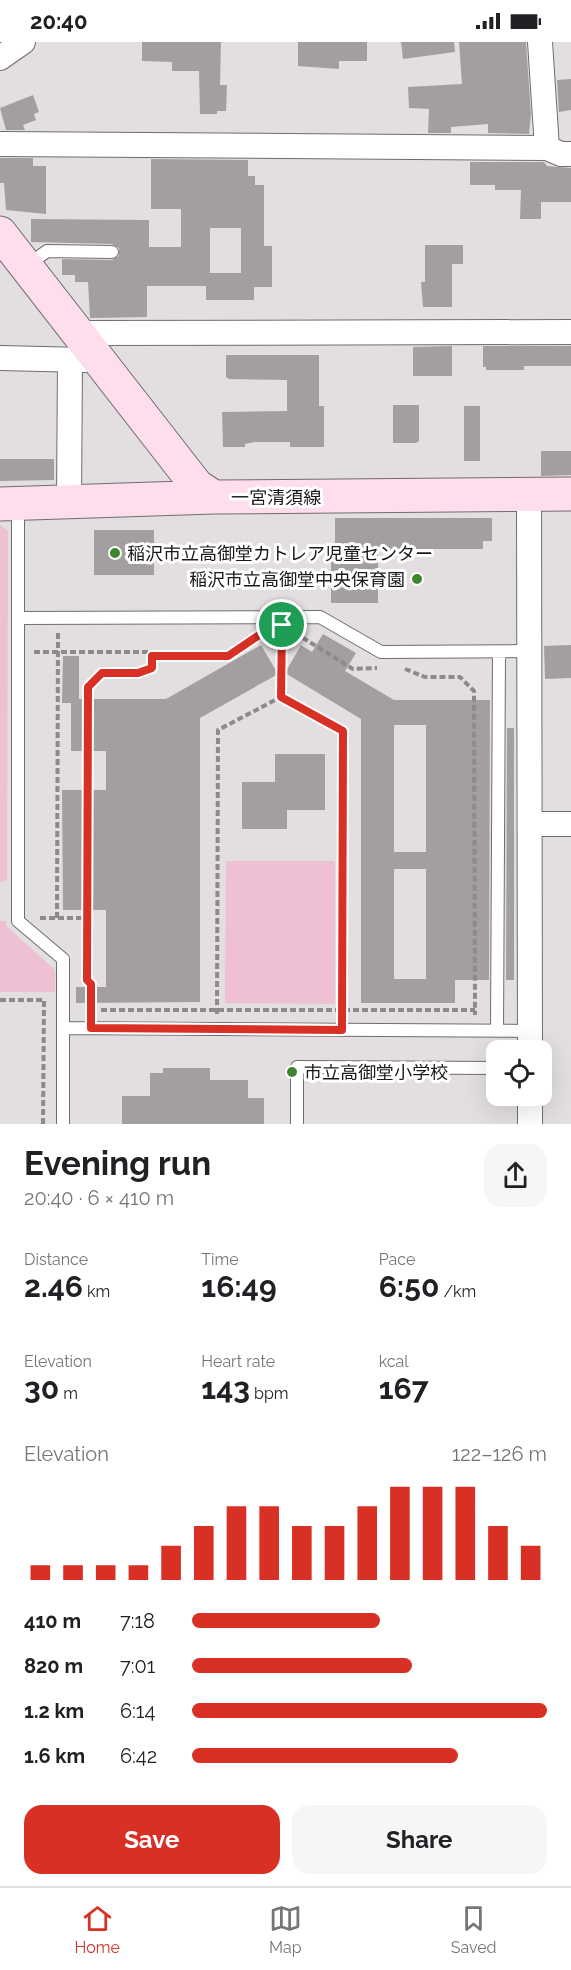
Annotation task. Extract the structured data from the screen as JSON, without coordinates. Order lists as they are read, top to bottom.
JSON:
{
  "streets": {
    "main road": ["一宮清須線"]
  },
  "places": ["稲沢市立高御堂カトレア児童センター", "稲沢市立高御堂中央保育園", "市立高御堂小学校"],
  "page": {
    "status": "20:40",
    "heading": ["Evening run", "20:40 · 6 × 410 m"],
    "stats": [
      ["Distance", "2.46 km"],
      ["Time", "16:49"],
      ["Pace", "6:50 /km"],
      ["Elevation", "30 m"],
      ["Heart rate", "143 bpm"],
      ["kcal", "167"]
    ],
    "chart": ["Elevation", "122–126 m"],
    "list": [
      {
        "name": "410 m",
        "note": "7:18"
      },
      {
        "name": "820 m",
        "note": "7:01"
      },
      {
        "name": "1.2 km",
        "note": "6:14"
      },
      {
        "name": "1.6 km",
        "note": "6:42"
      }
    ],
    "buttons": ["Save", "Share"],
    "tabs": ["Home", "Map", "Saved"]
  }
}
